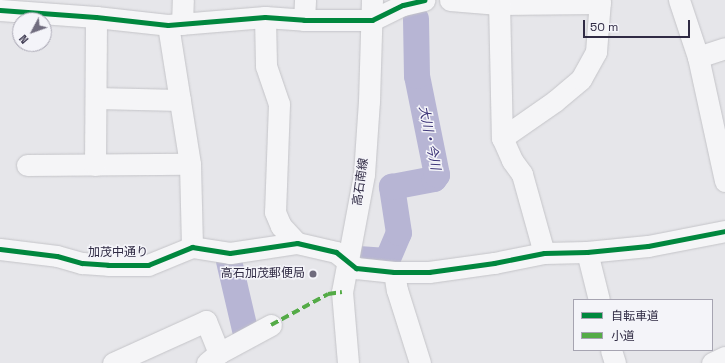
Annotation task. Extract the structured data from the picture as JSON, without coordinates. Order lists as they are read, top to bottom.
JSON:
{
  "streets": {
    "street": ["高石南線", "加茂中通り"]
  },
  "water": ["大川・今川"],
  "places": ["高石加茂郵便局"],
  "legend": ["自転車道", "小道"],
  "scale_bar": "50 m",
  "north": "bottom left"
}
